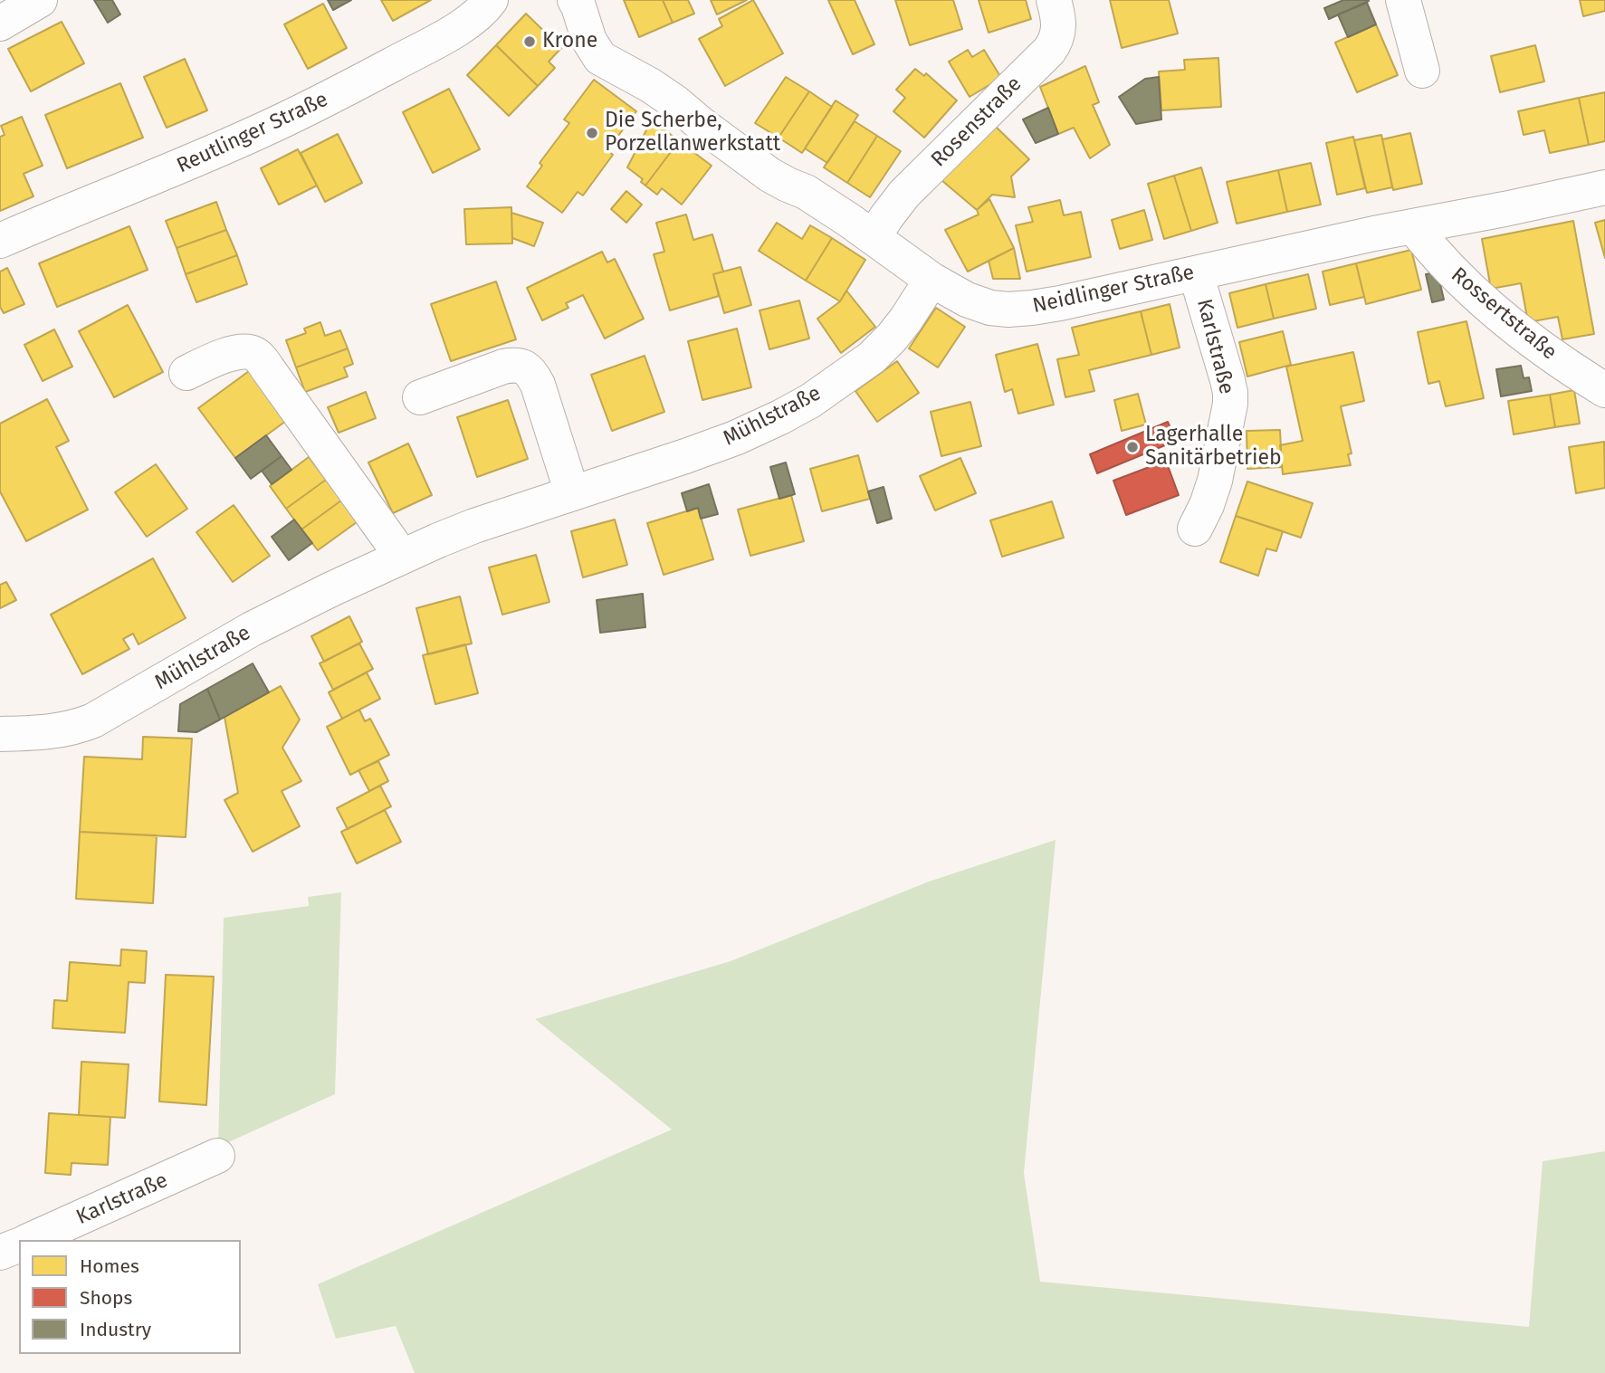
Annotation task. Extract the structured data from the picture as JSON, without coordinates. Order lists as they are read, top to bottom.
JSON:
{
  "streets": {
    "street": [
      "Rosenstraße",
      "Reutlinger Straße",
      "Neidlinger Straße",
      "Rossertstraße",
      "Karlstraße",
      "Mühlstraße"
    ]
  },
  "crossings": [
    ["Rosenstraße", "Neidlinger Straße"],
    ["Neidlinger Straße", "Rossertstraße"],
    ["Neidlinger Straße", "Karlstraße"],
    ["Neidlinger Straße", "Mühlstraße"]
  ],
  "places": ["Krone", "Die Scherbe, Porzellanwerkstatt", "Lagerhalle Sanitärbetrieb"],
  "legend": ["Homes", "Shops", "Industry"]
}
